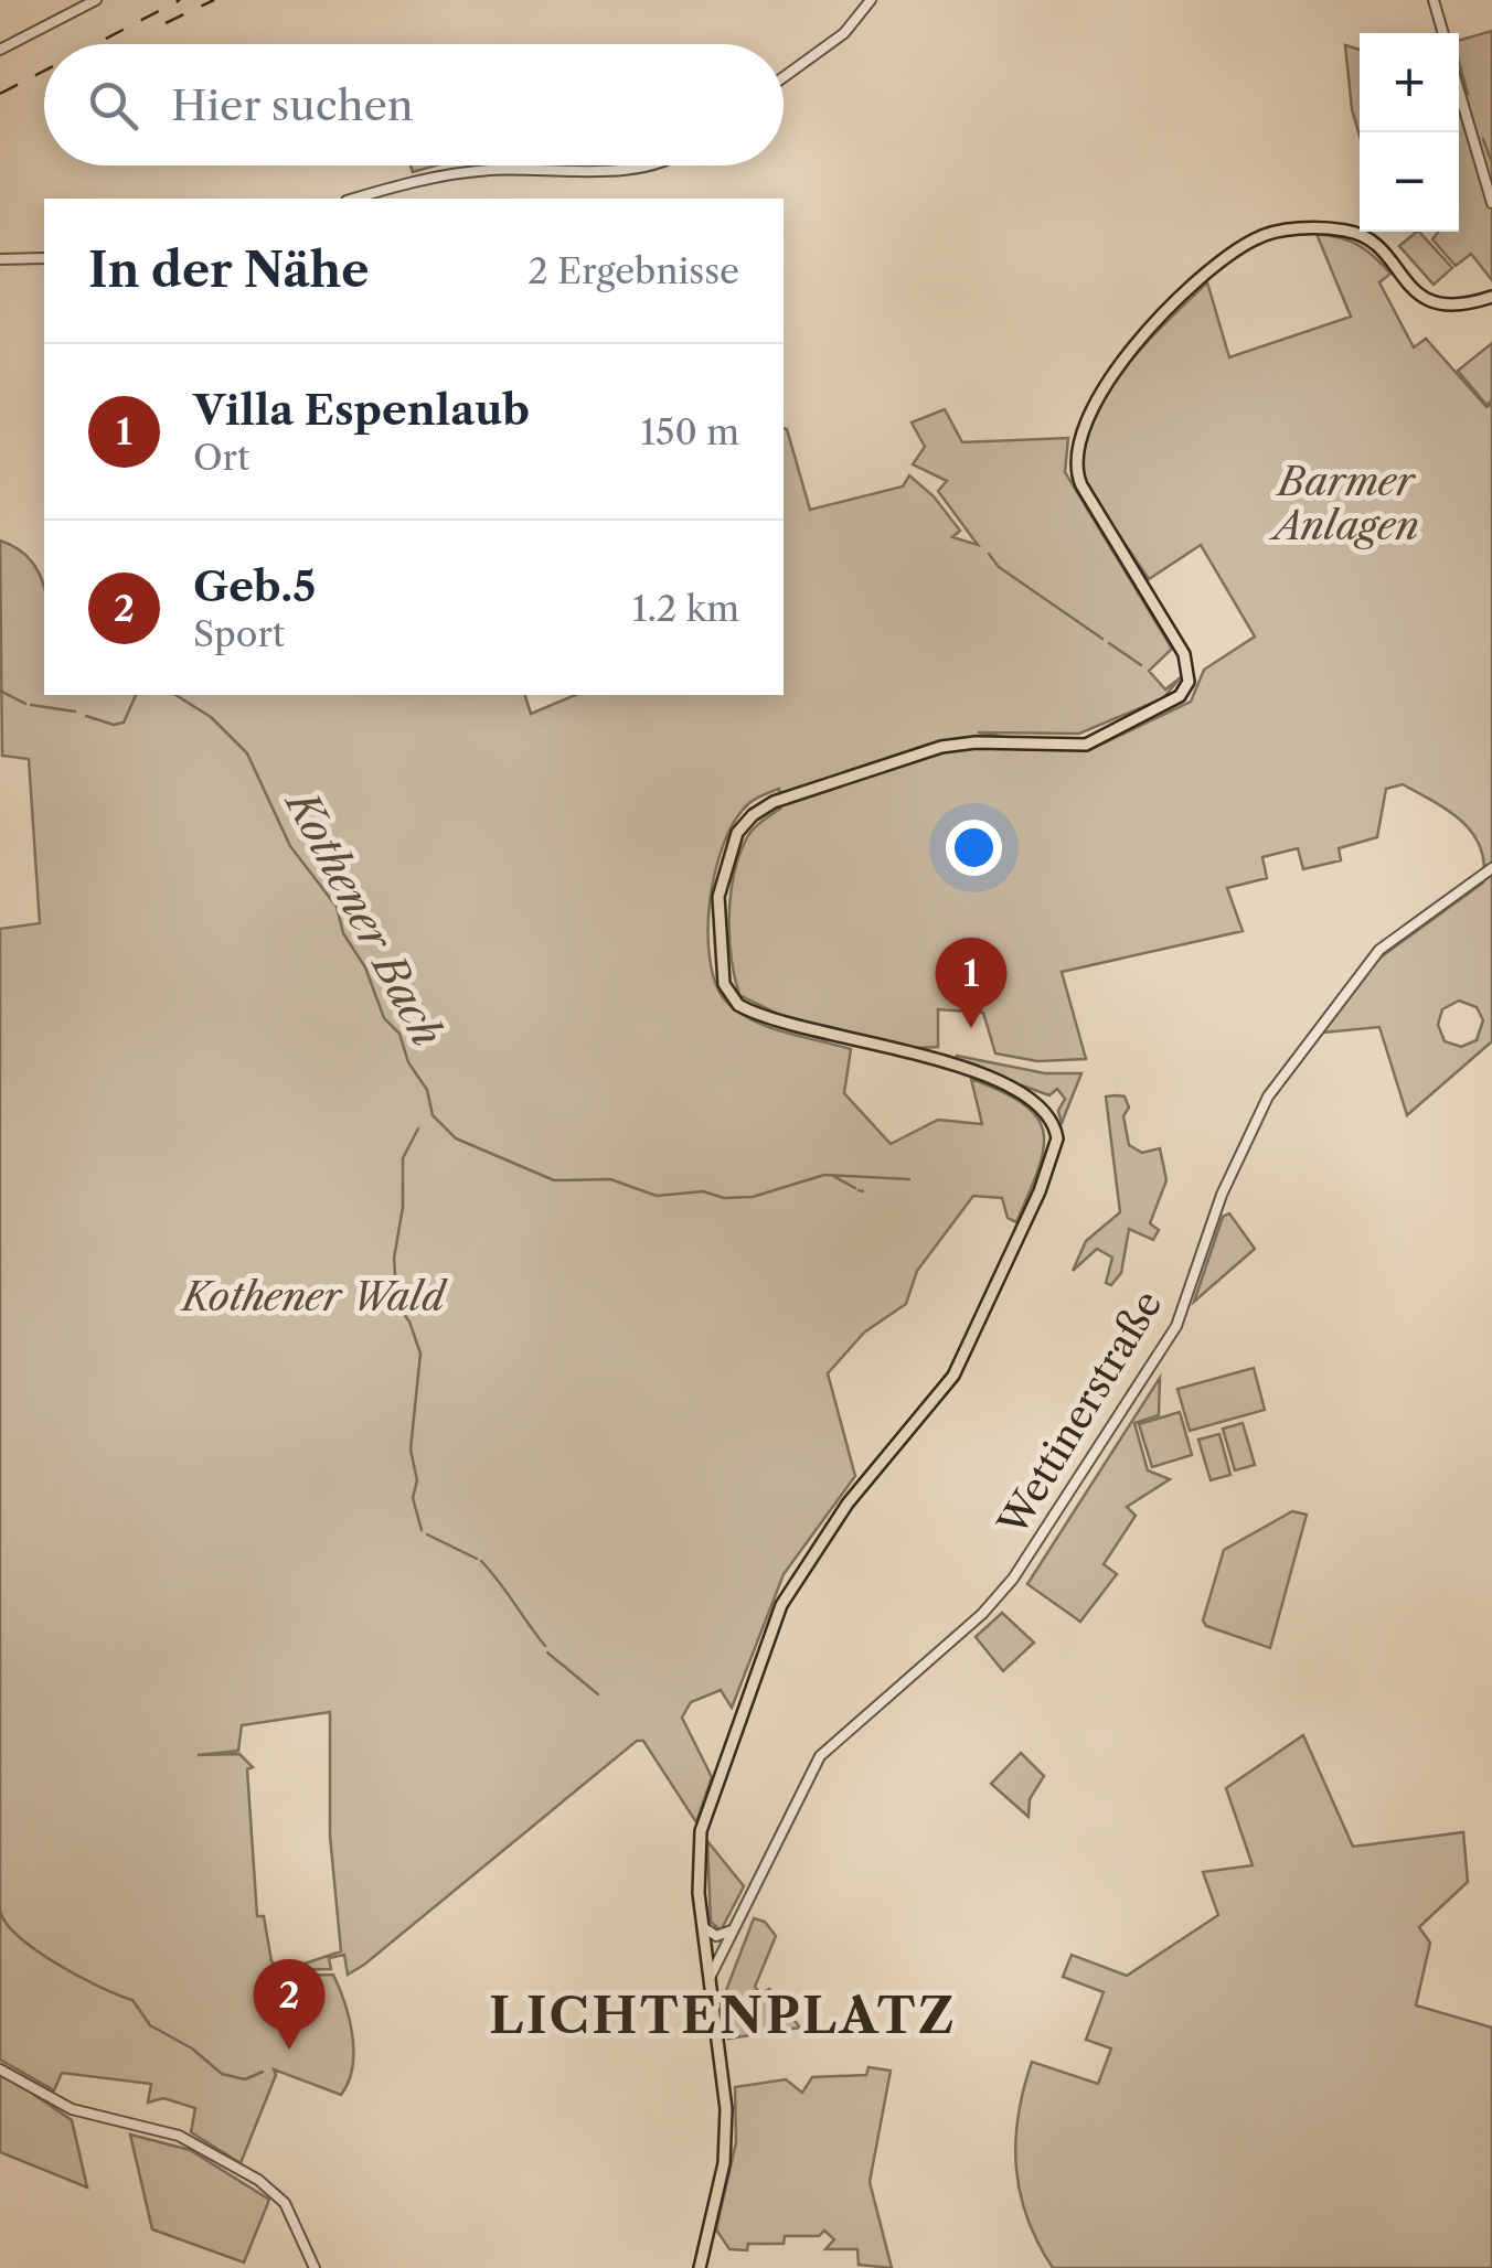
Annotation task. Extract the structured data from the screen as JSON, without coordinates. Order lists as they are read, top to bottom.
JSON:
{
  "streets": {
    "street": ["Wettinerstraße"]
  },
  "districts": ["LICHTENPLATZ"],
  "water": ["Kothener Bach"],
  "parks": ["Barmer Anlagen", "Kothener Wald"],
  "page": {
    "map_buttons": ["+", "−"],
    "search": "Hier suchen",
    "heading": ["In der Nähe", "2 Ergebnisse"],
    "list": [
      {
        "mark": "1",
        "name": "Villa Espenlaub",
        "note": "Ort",
        "value": "150 m"
      },
      {
        "mark": "2",
        "name": "Geb.5",
        "note": "Sport",
        "value": "1.2 km"
      }
    ],
    "pins": ["1", "2"]
  }
}
